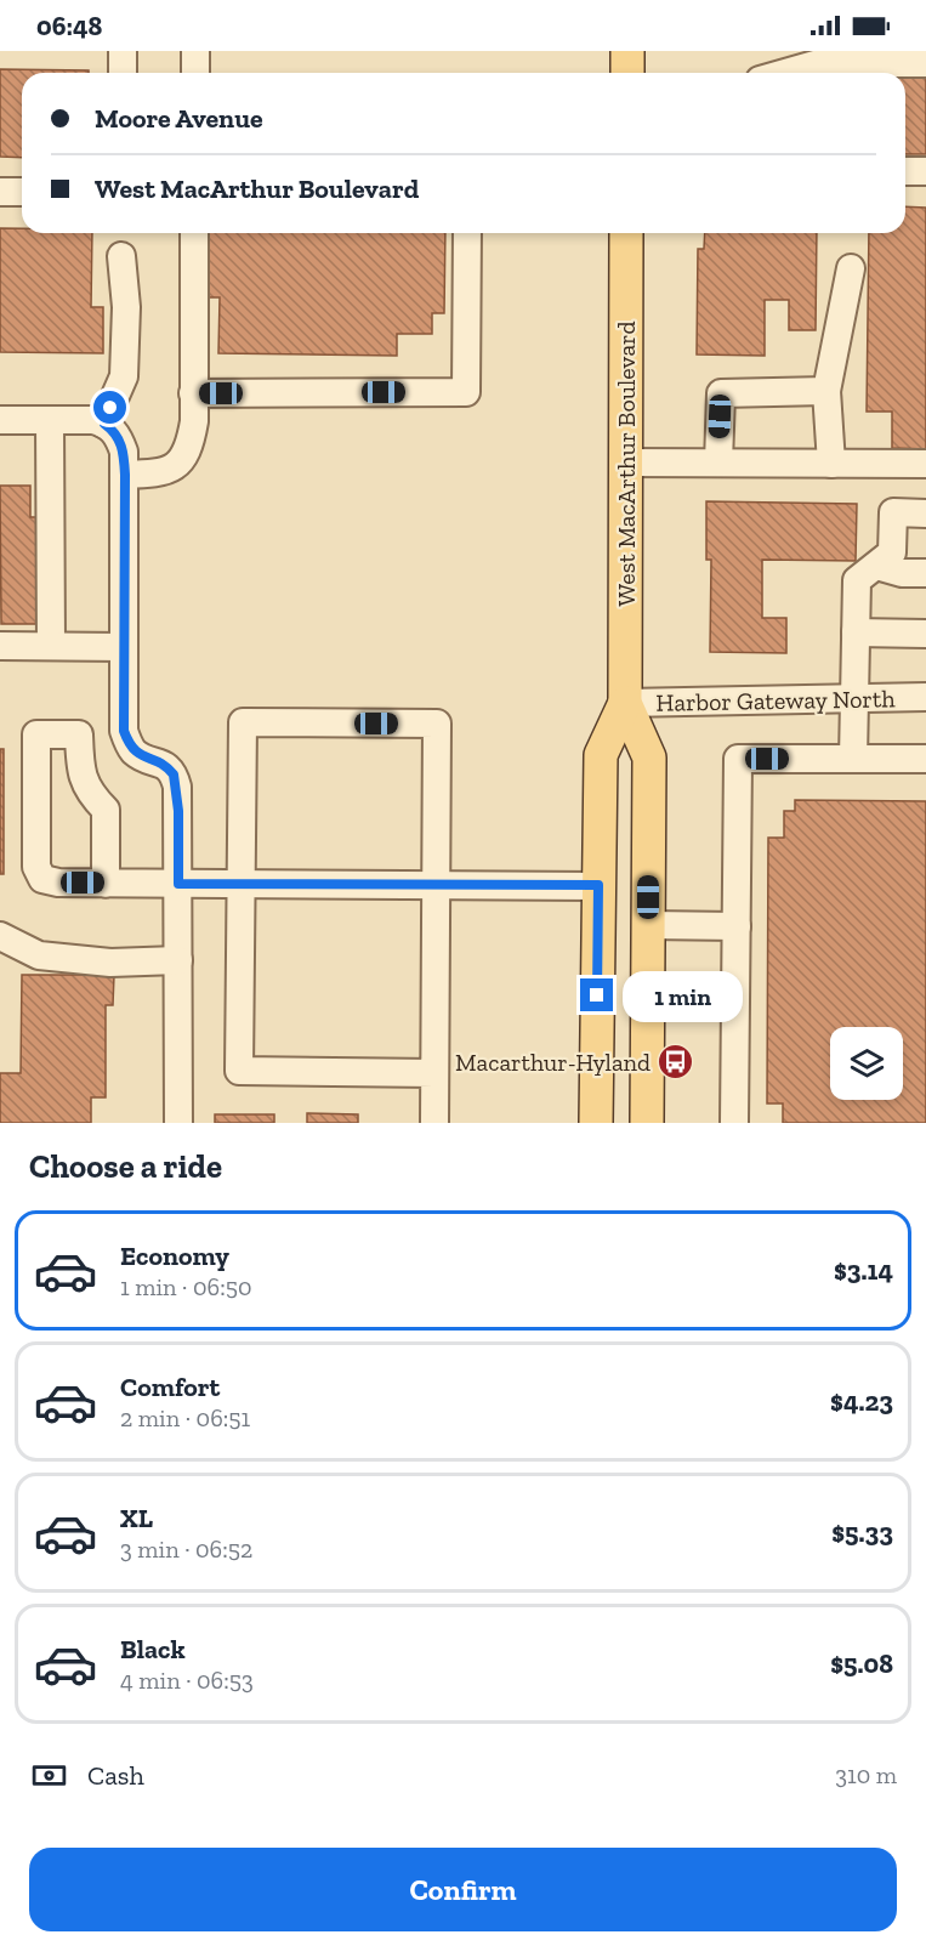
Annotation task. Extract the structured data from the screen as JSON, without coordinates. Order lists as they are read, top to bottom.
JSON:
{
  "streets": {
    "main road": ["West MacArthur Boulevard"],
    "street": ["Harbor Gateway North"]
  },
  "crossings": [
    ["West MacArthur Boulevard", "Harbor Gateway North"]
  ],
  "places": {
    "bus stop": ["Macarthur-Hyland"]
  },
  "page": {
    "status": "06:48",
    "banner": ["Moore Avenue", "West MacArthur Boulevard"],
    "bubble": "1 min",
    "heading": "Choose a ride",
    "list": [
      {
        "name": "Economy",
        "note": "1 min · 06:50",
        "value": "$3.14"
      },
      {
        "name": "Comfort",
        "note": "2 min · 06:51",
        "value": "$4.23"
      },
      {
        "name": "XL",
        "note": "3 min · 06:52",
        "value": "$5.33"
      },
      {
        "name": "Black",
        "note": "4 min · 06:53",
        "value": "$5.08"
      }
    ],
    "pay": ["Cash", "310 m"],
    "buttons": "Confirm"
  }
}
